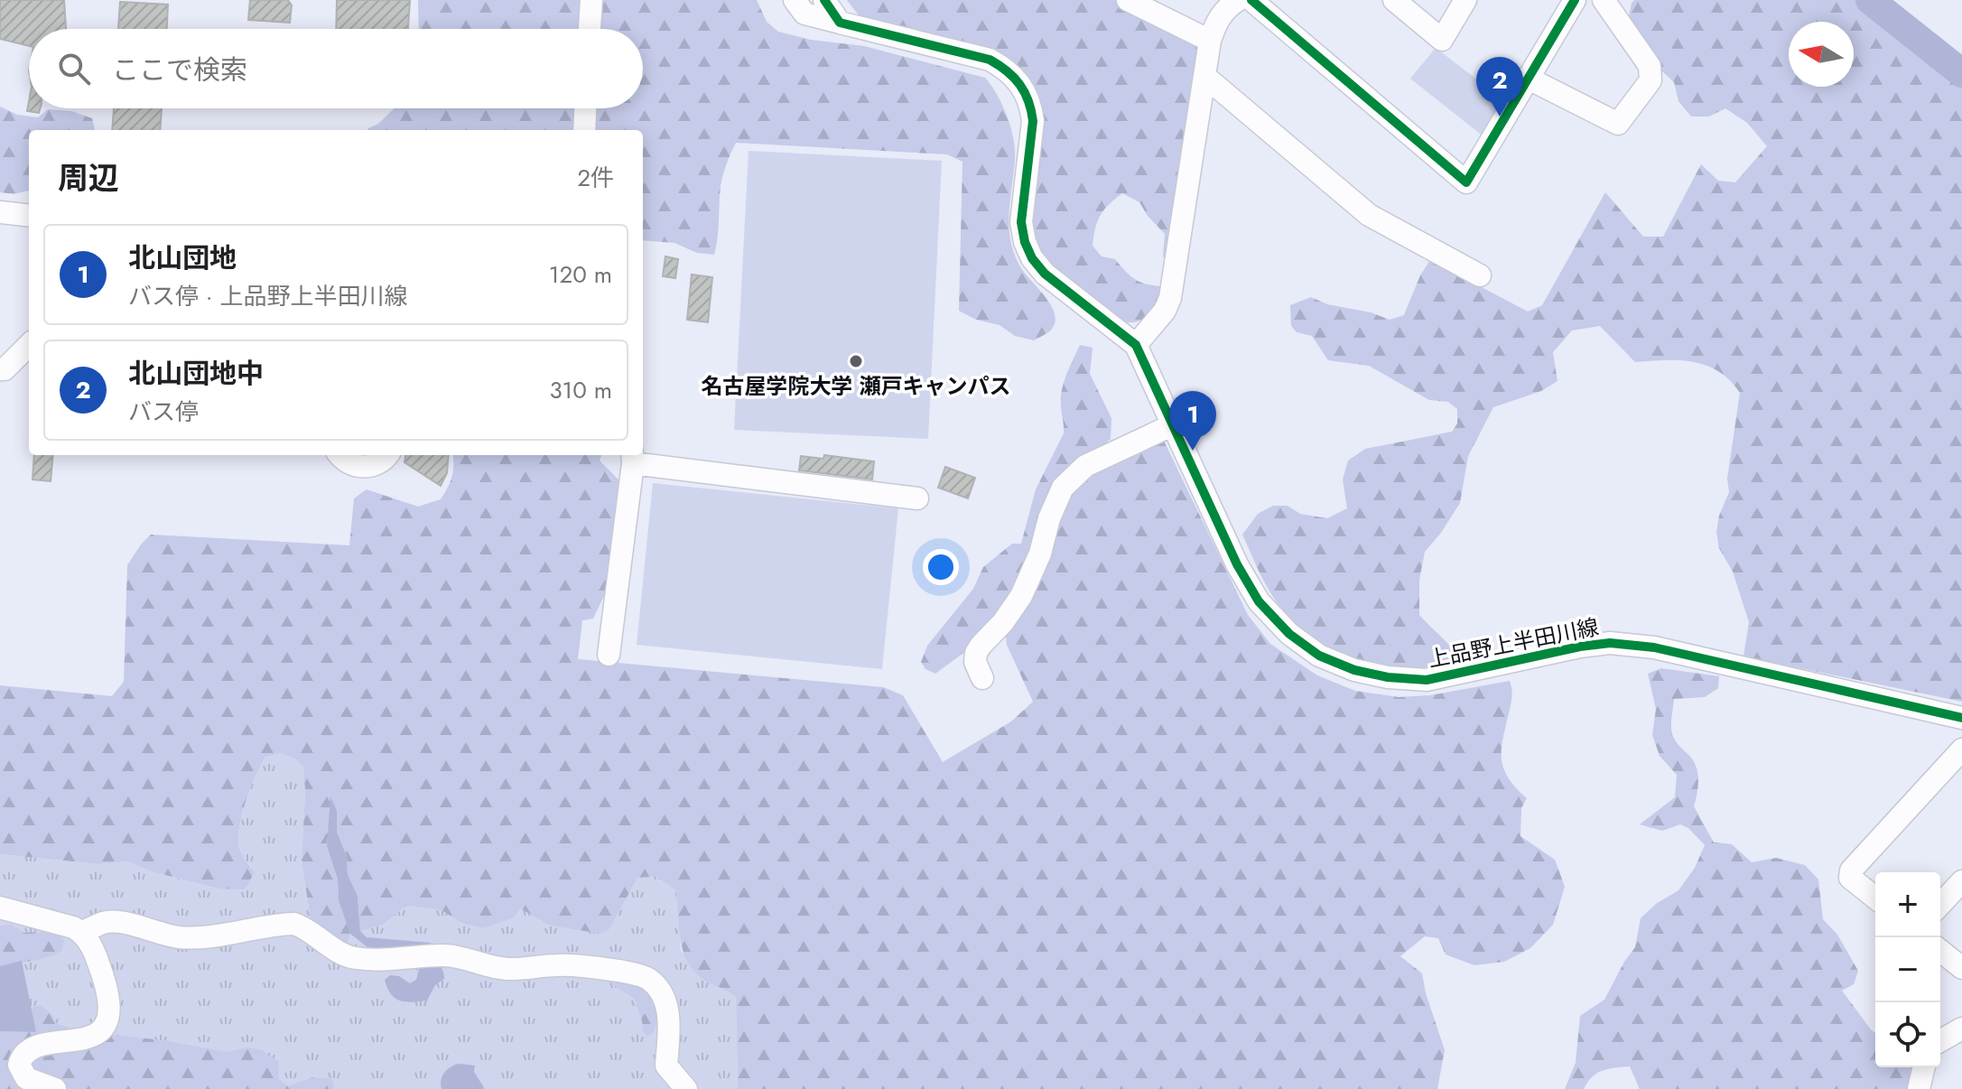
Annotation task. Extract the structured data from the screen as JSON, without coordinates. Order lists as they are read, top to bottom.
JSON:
{
  "streets": {
    "street": ["上品野上半田川線"]
  },
  "places": ["名古屋学院大学 瀬戸キャンパス"],
  "north": "left",
  "page": {
    "search": "ここで検索",
    "pins": ["2", "1"],
    "heading": ["周辺", "2件"],
    "list": [
      {
        "mark": "1",
        "name": "北山団地",
        "note": "バス停 · 上品野上半田川線",
        "value": "120 m"
      },
      {
        "mark": "2",
        "name": "北山団地中",
        "note": "バス停",
        "value": "310 m"
      }
    ],
    "map_buttons": ["+", "−"]
  }
}
